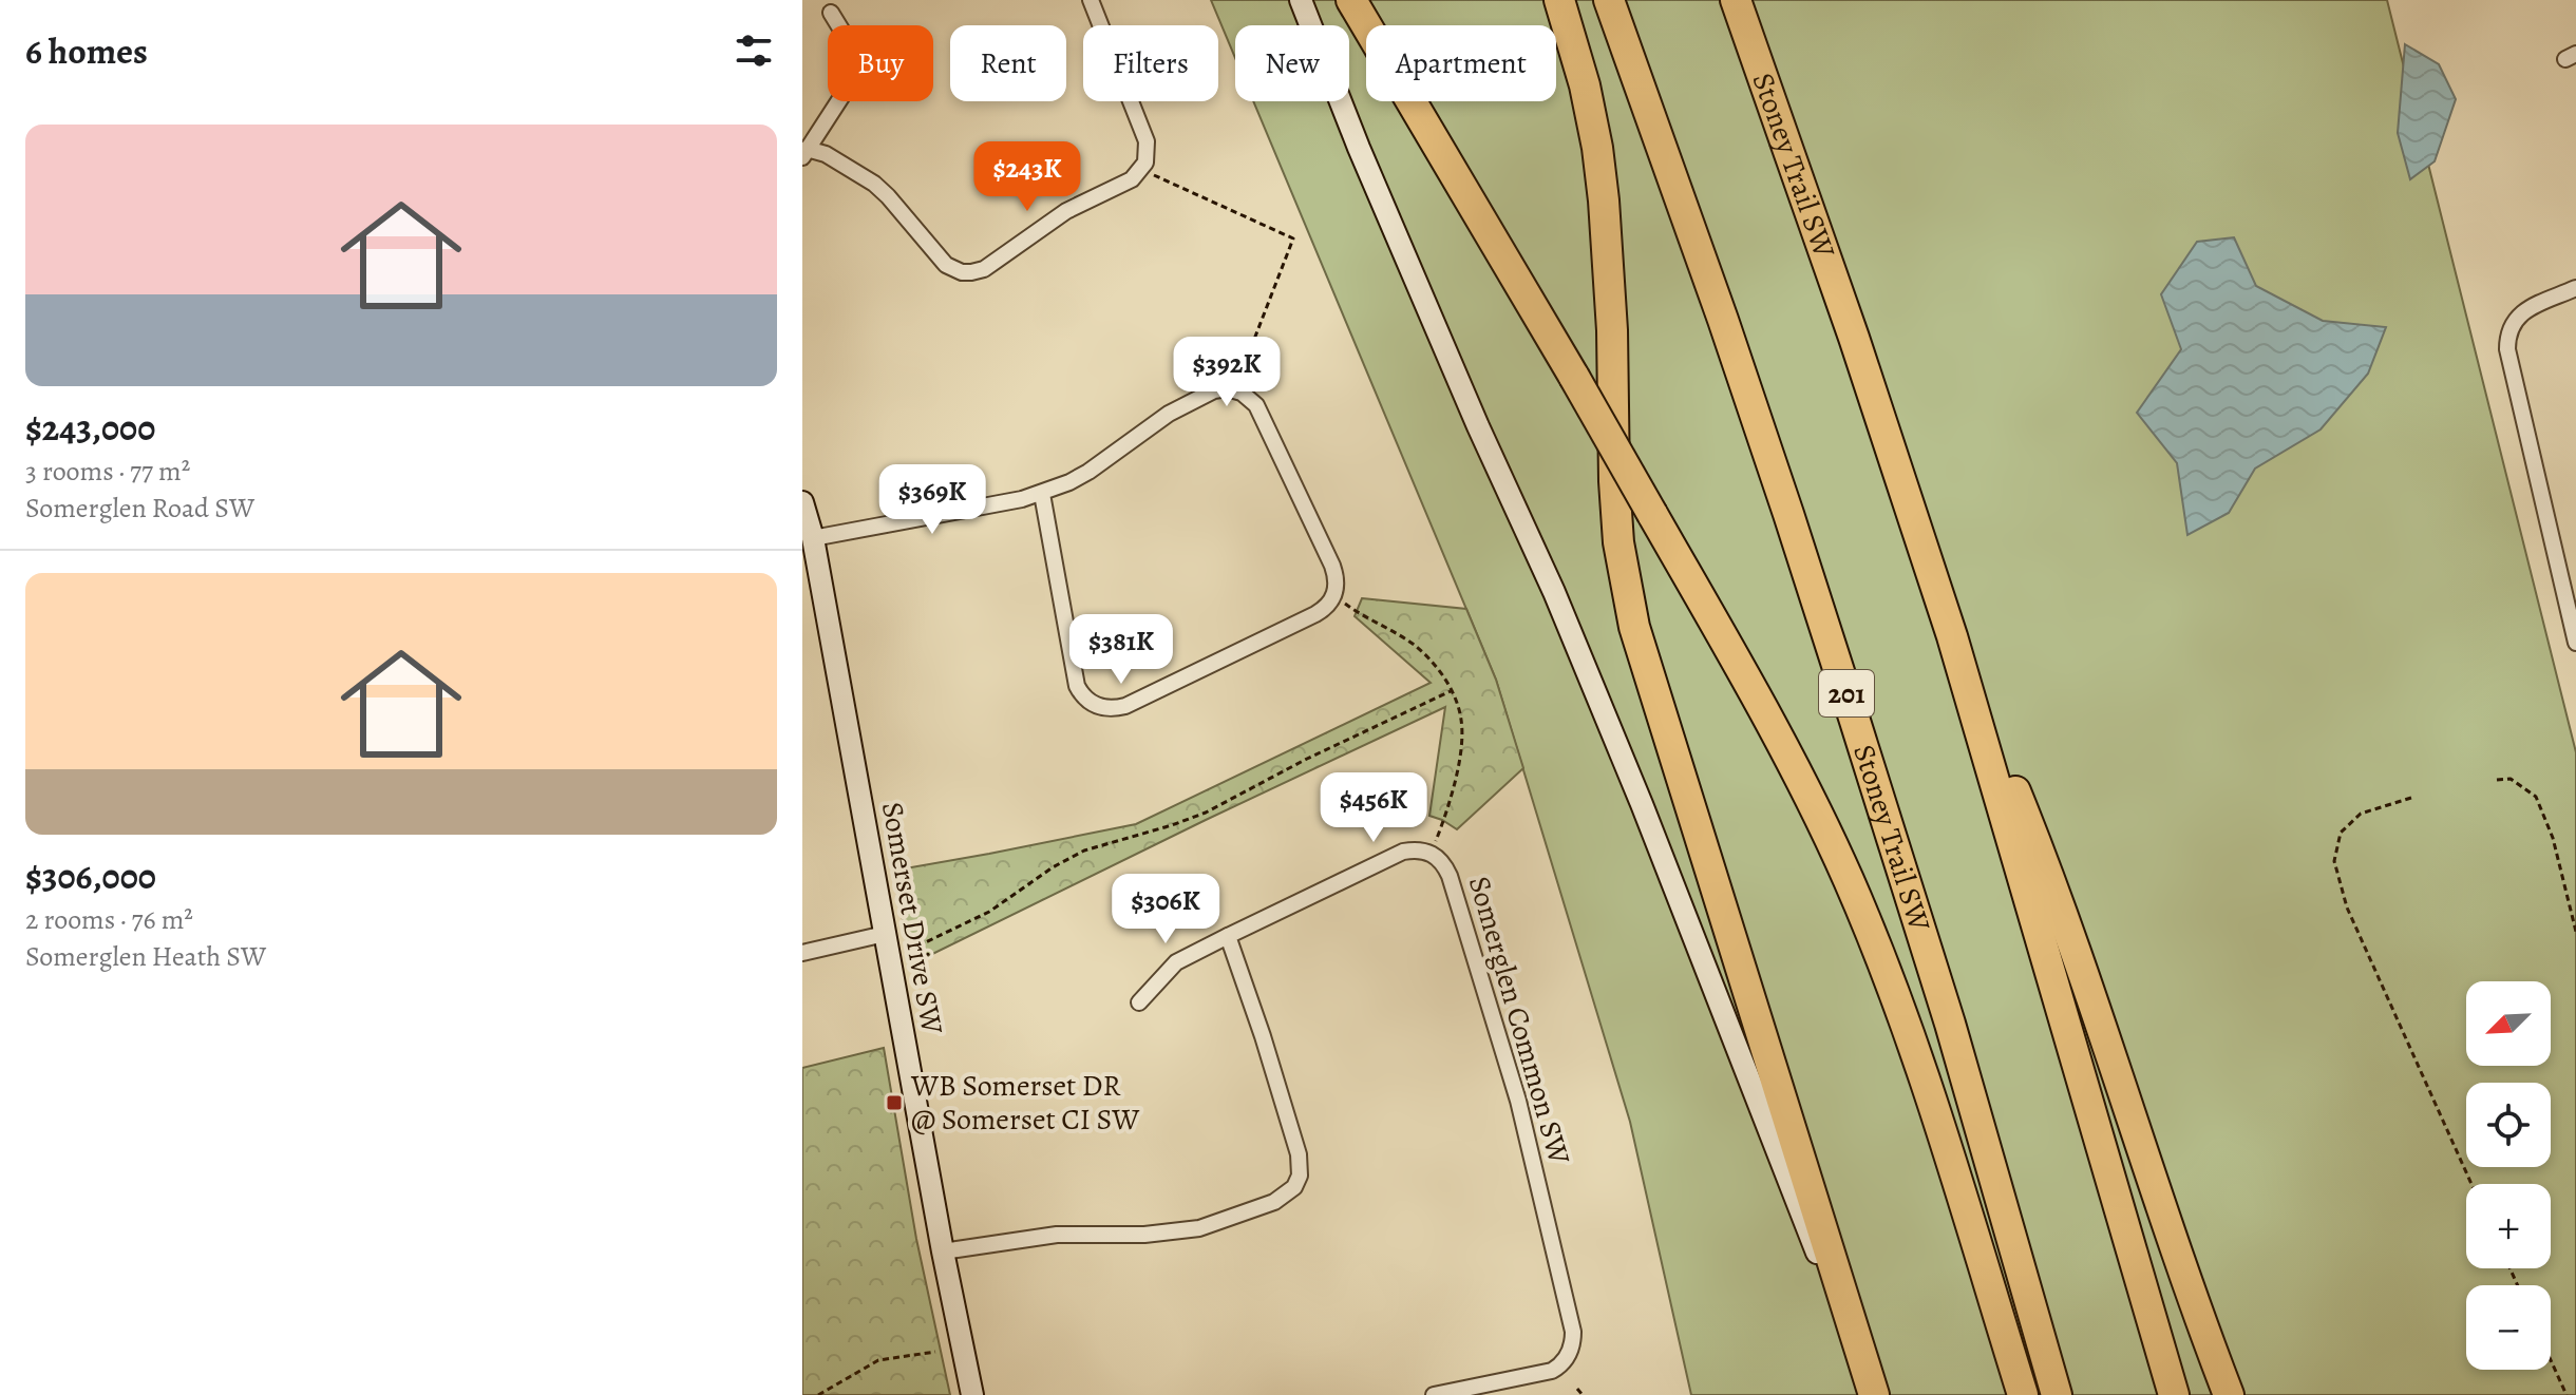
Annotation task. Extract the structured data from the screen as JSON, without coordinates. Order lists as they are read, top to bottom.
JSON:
{
  "streets": {
    "highway": ["Stoney Trail SW", "201"],
    "main road": ["Somerset Drive SW"],
    "street": ["Somerglen Common SW"]
  },
  "places": {
    "transit": ["WB Somerset DR @ Somerset CI SW"]
  },
  "north": "bottom left",
  "page": {
    "heading": "6 homes",
    "chip": [
      "Buy",
      "Rent",
      "Filters",
      "New",
      "Apartment"
    ],
    "list": [
      {
        "name": "$243,000",
        "note": "3 rooms · 77 m² · Somerglen Road SW"
      },
      {
        "name": "$306,000",
        "note": "2 rooms · 76 m² · Somerglen Heath SW"
      }
    ],
    "price": [
      "$243K",
      "$392K",
      "$369K",
      "$381K",
      "$456K",
      "$306K"
    ],
    "map_buttons": ["+", "−"]
  }
}
